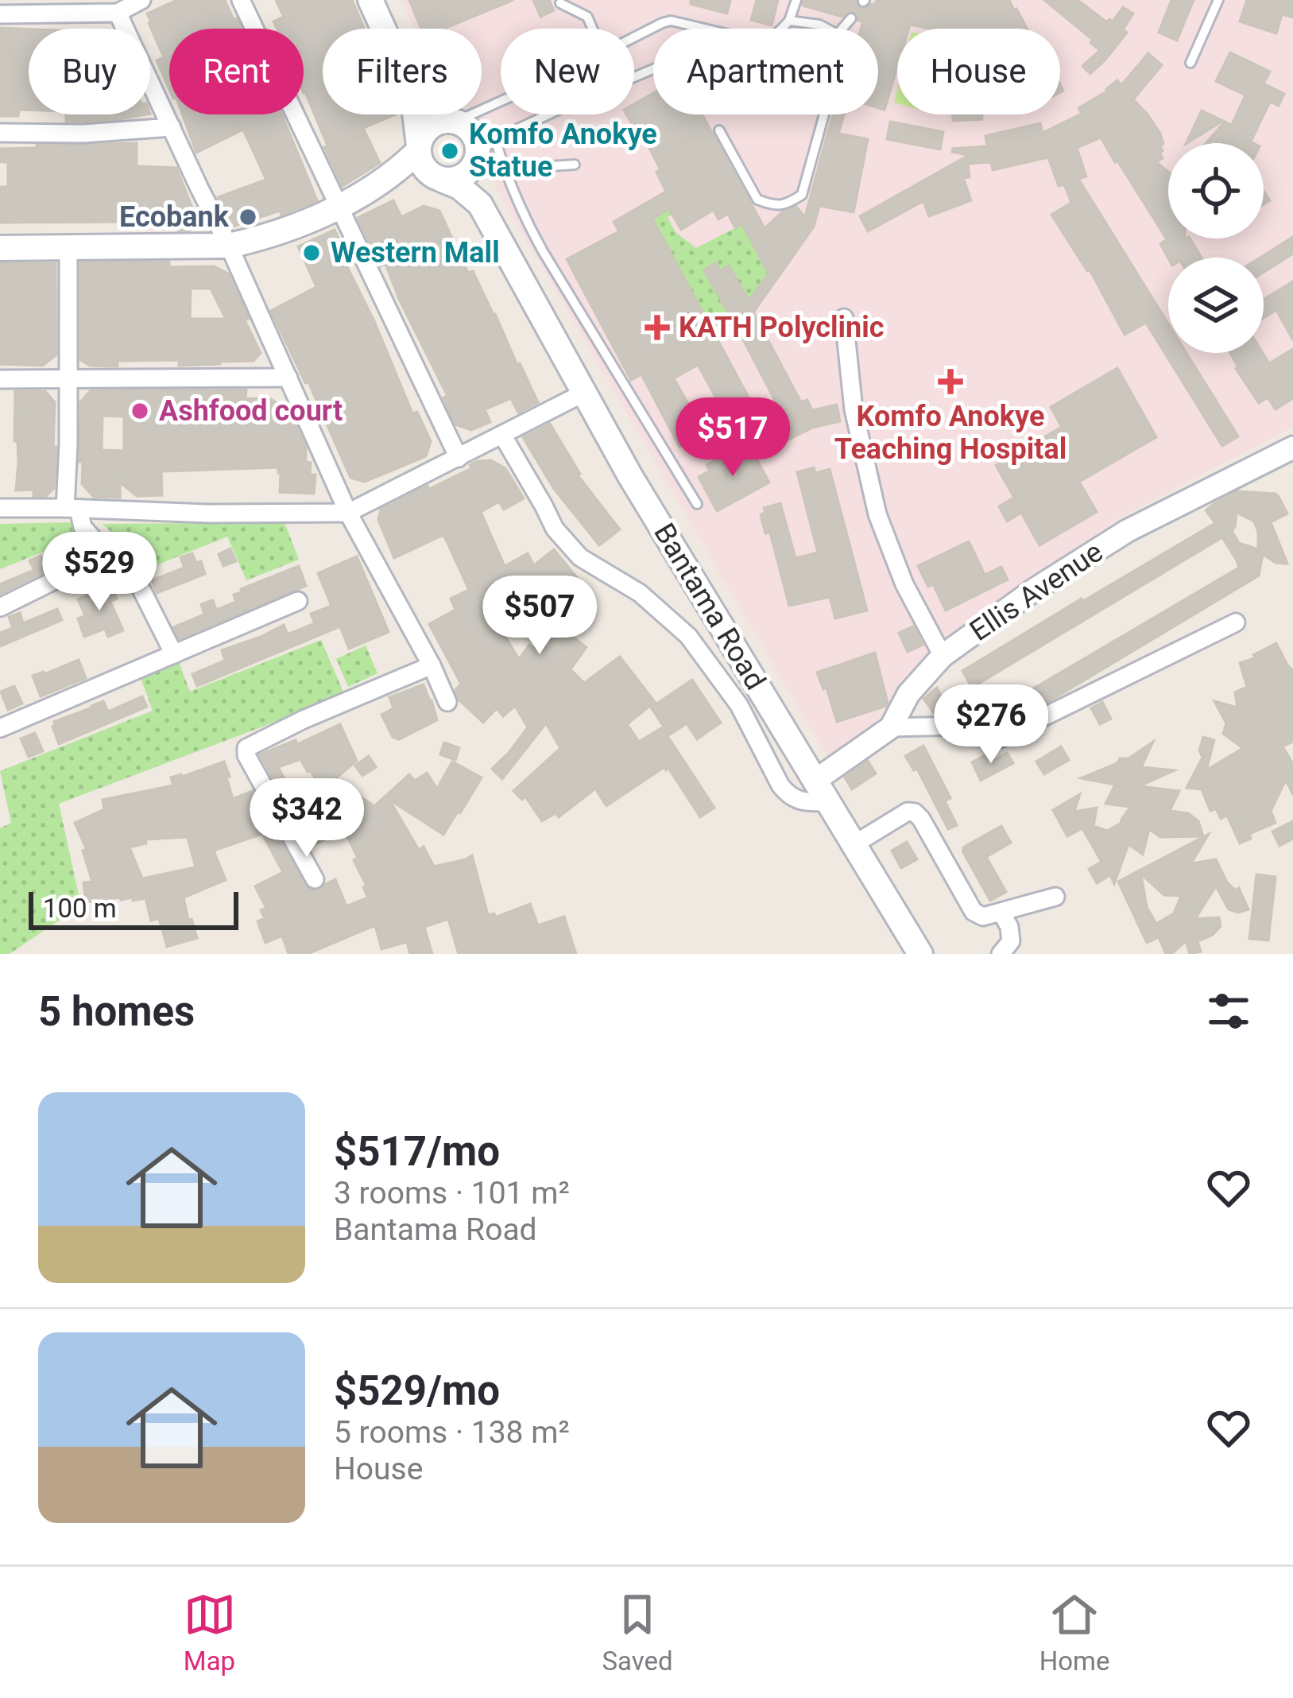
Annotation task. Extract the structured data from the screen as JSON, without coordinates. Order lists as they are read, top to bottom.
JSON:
{
  "streets": {
    "main road": ["Bantama Road"],
    "street": ["Ellis Avenue"]
  },
  "crossings": [
    ["Ellis Avenue", "Bantama Road"]
  ],
  "places": {
    "other": [
      "Komfo Anokye Statue",
      "Ecobank",
      "Western Mall",
      "Ashfood court"
    ],
    "health": ["KATH Polyclinic", "Komfo Anokye Teaching Hospital"]
  },
  "scale_bar": "100 m",
  "page": {
    "chip": [
      "Buy",
      "Rent",
      "Filters",
      "New",
      "Apartment",
      "House"
    ],
    "price": [
      "$517",
      "$529",
      "$507",
      "$276",
      "$342"
    ],
    "scale": "100 m",
    "heading": "5 homes",
    "list": [
      {
        "name": "$517/mo",
        "note": "3 rooms · 101 m² · Bantama Road"
      },
      {
        "name": "$529/mo",
        "note": "5 rooms · 138 m² · House"
      }
    ],
    "tabs": ["Map", "Saved", "Home"]
  }
}
